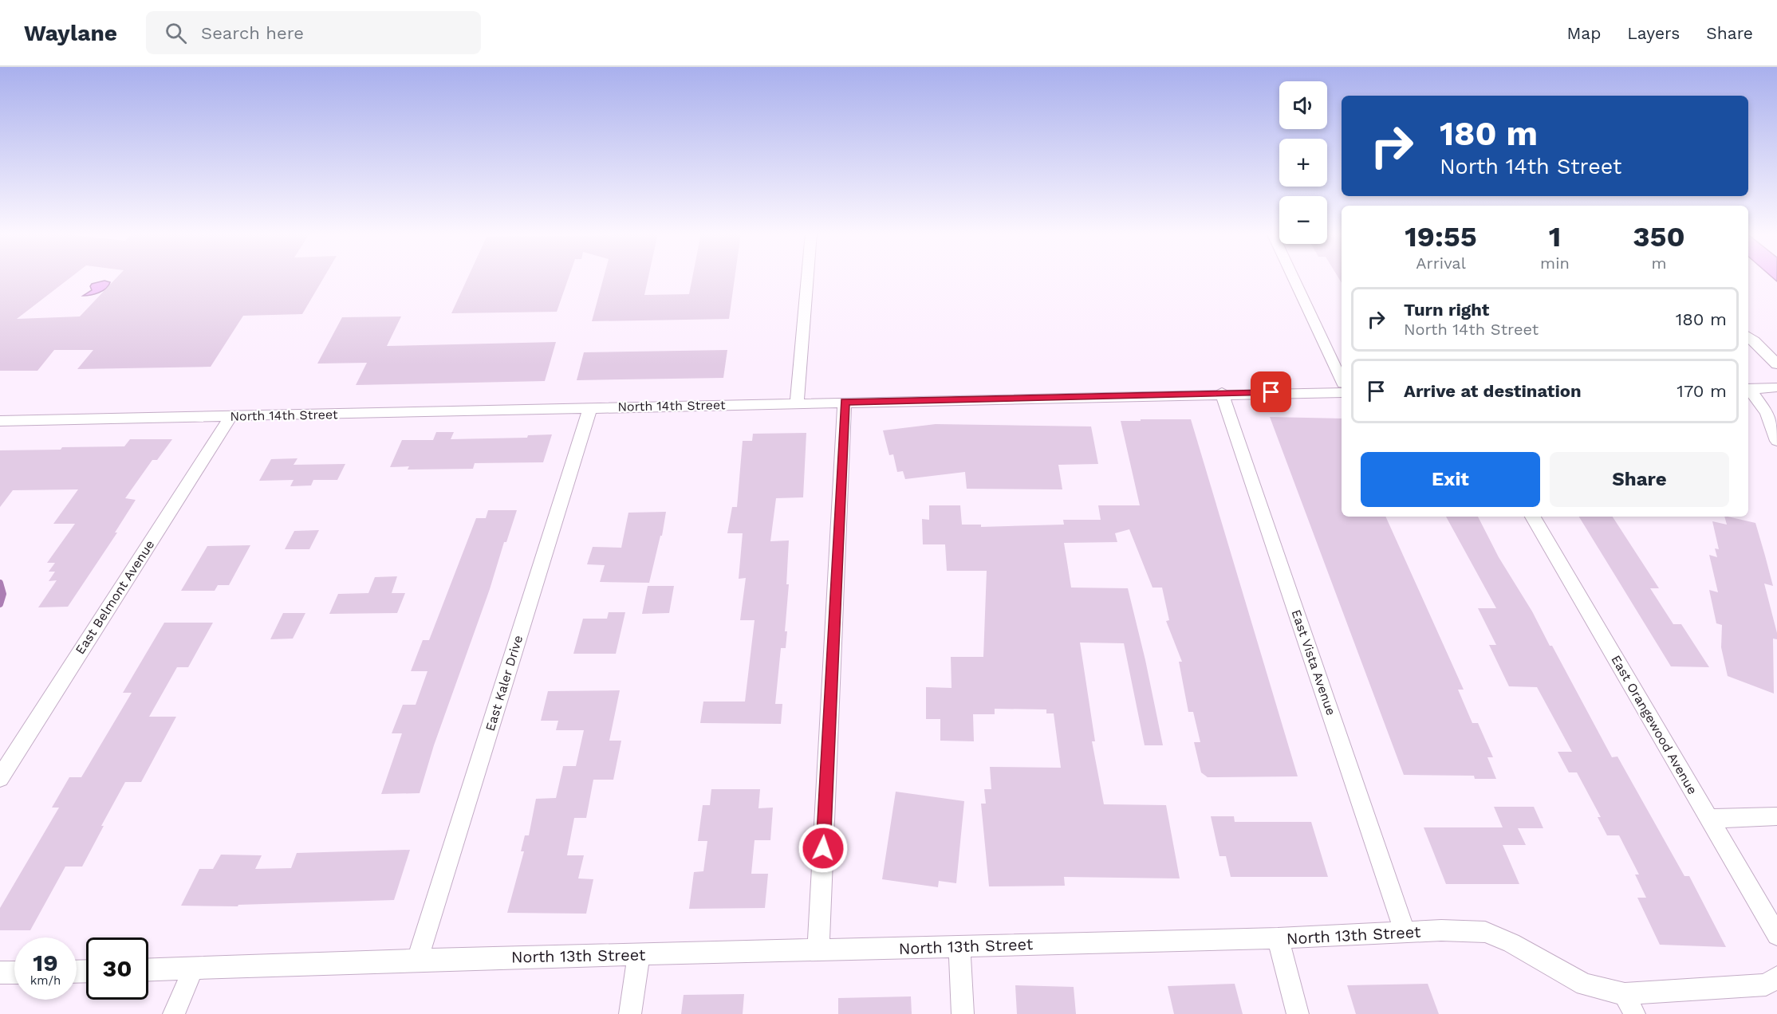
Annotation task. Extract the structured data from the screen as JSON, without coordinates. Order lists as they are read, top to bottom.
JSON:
{
  "streets": {
    "street": [
      "North 14th Street",
      "East Belmont Avenue",
      "East Vista Avenue",
      "East Kaler Drive",
      "East Orangewood Avenue",
      "North 13th Street"
    ]
  },
  "crossings": [
    ["North 14th Street", "East Belmont Avenue"],
    ["North 14th Street", "East Vista Avenue"],
    ["North 14th Street", "East Kaler Drive"],
    ["East Vista Avenue", "North 13th Street"],
    ["East Kaler Drive", "North 13th Street"]
  ],
  "page": {
    "header": "Waylane",
    "search": "Search here",
    "nav": ["Map", "Layers", "Share"],
    "map_buttons": ["+", "−"],
    "turn": ["180 m", "North 14th Street"],
    "eta": [
      "19:55",
      "Arrival",
      "1",
      "min",
      "350",
      "m"
    ],
    "list": [
      {
        "name": "Turn right",
        "note": "North 14th Street",
        "value": "180 m"
      },
      {
        "name": "Arrive at destination",
        "value": "170 m"
      }
    ],
    "buttons": ["Exit", "Share"],
    "speed": "19 km/h",
    "limit": "30"
  }
}
